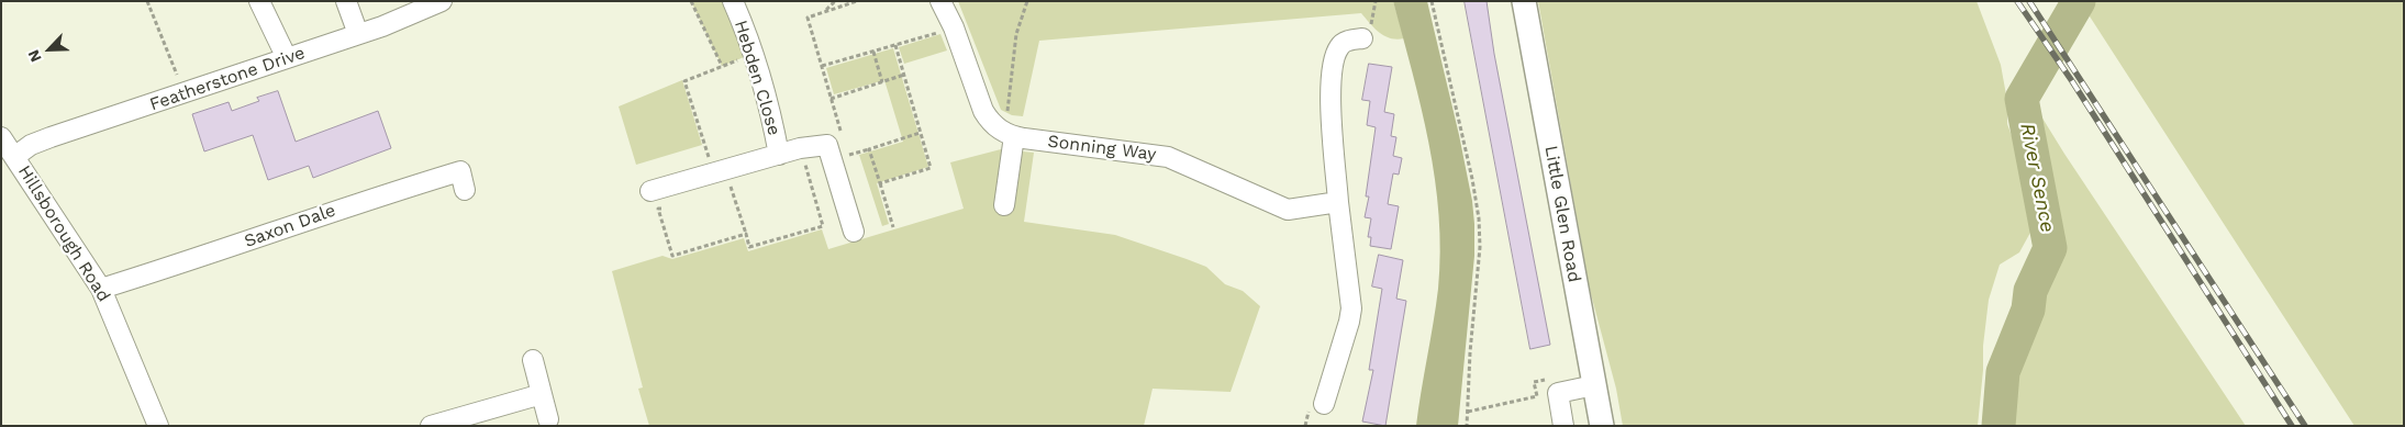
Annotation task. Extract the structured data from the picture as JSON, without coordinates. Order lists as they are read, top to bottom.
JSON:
{
  "streets": {
    "main road": ["Little Glen Road"],
    "street": [
      "Hebden Close",
      "Featherstone Drive",
      "Sonning Way",
      "Saxon Dale",
      "Hillsborough Road"
    ]
  },
  "crossings": [
    ["Featherstone Drive", "Hillsborough Road"],
    ["Saxon Dale", "Hillsborough Road"]
  ],
  "water": ["River Sence"],
  "north": "bottom left"
}
